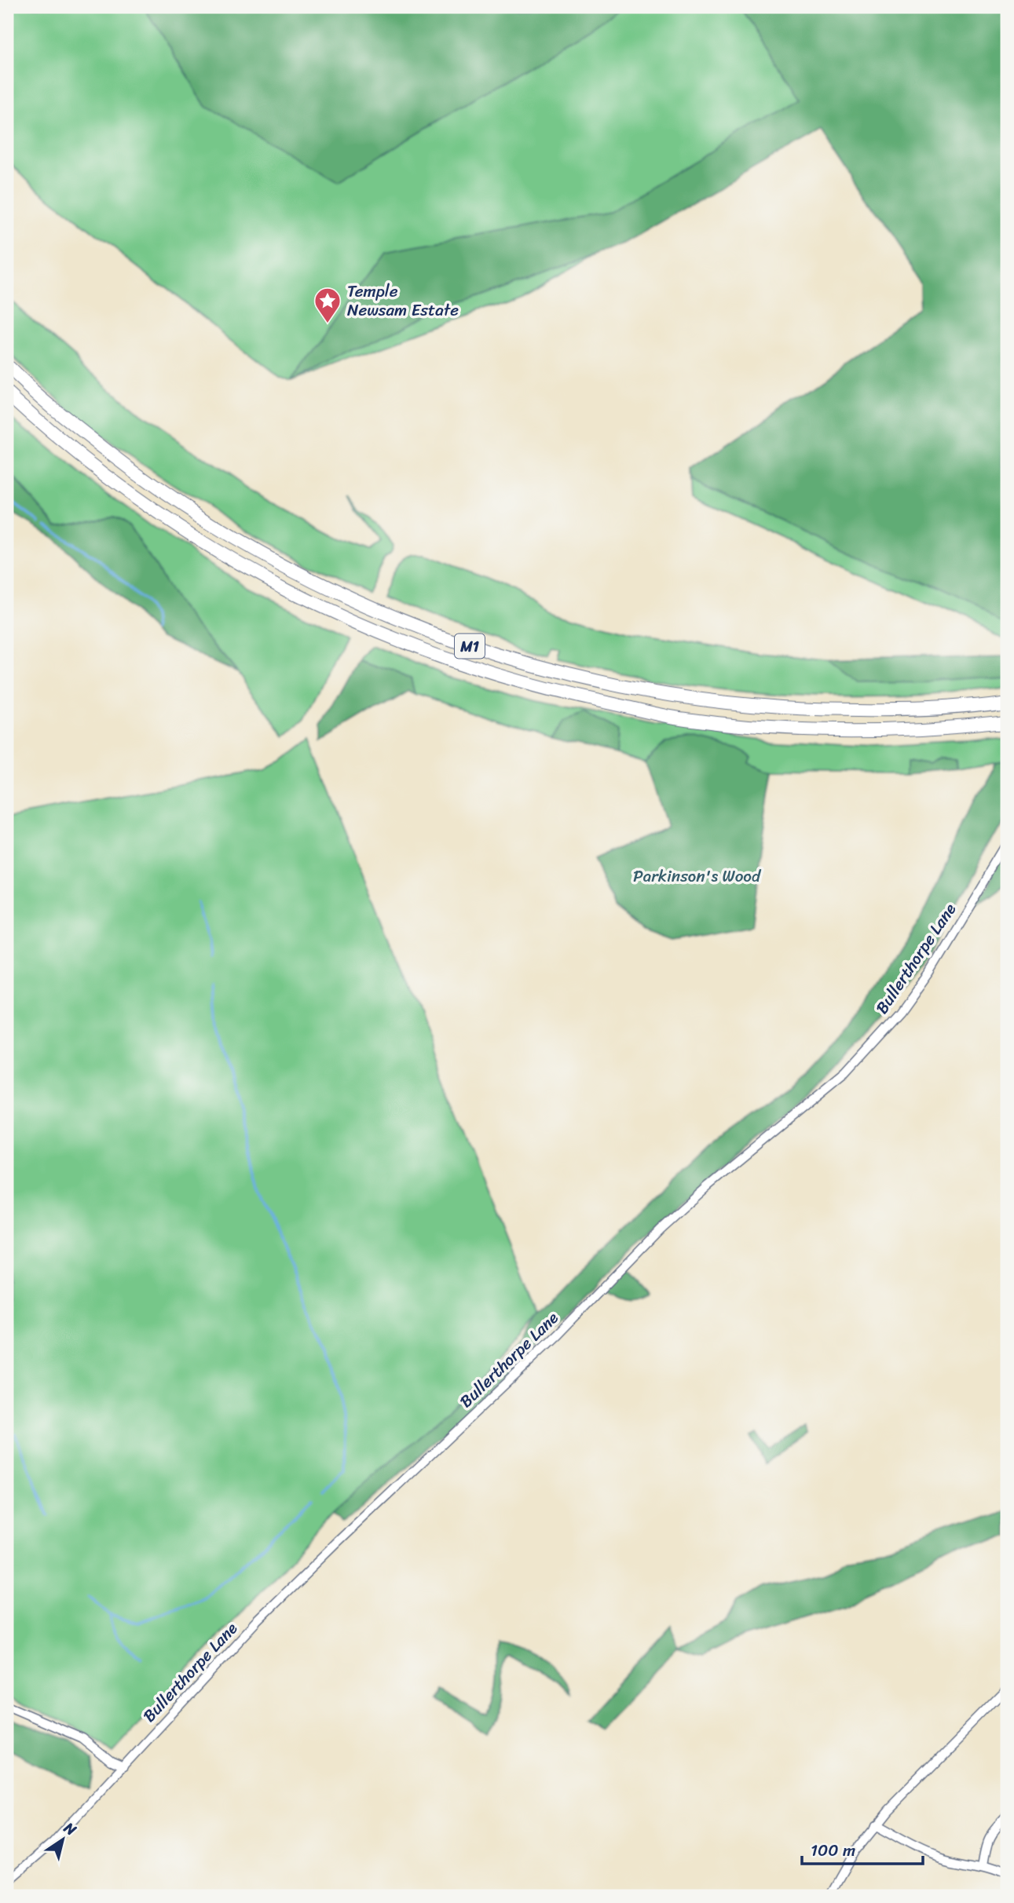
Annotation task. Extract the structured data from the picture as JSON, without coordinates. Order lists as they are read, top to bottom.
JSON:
{
  "streets": {
    "highway": ["M1"],
    "street": ["Bullerthorpe Lane"]
  },
  "parks": ["Parkinson's Wood"],
  "places": {
    "place": ["Temple Newsam Estate"]
  },
  "scale_bar": "100 m",
  "north": "top right"
}
